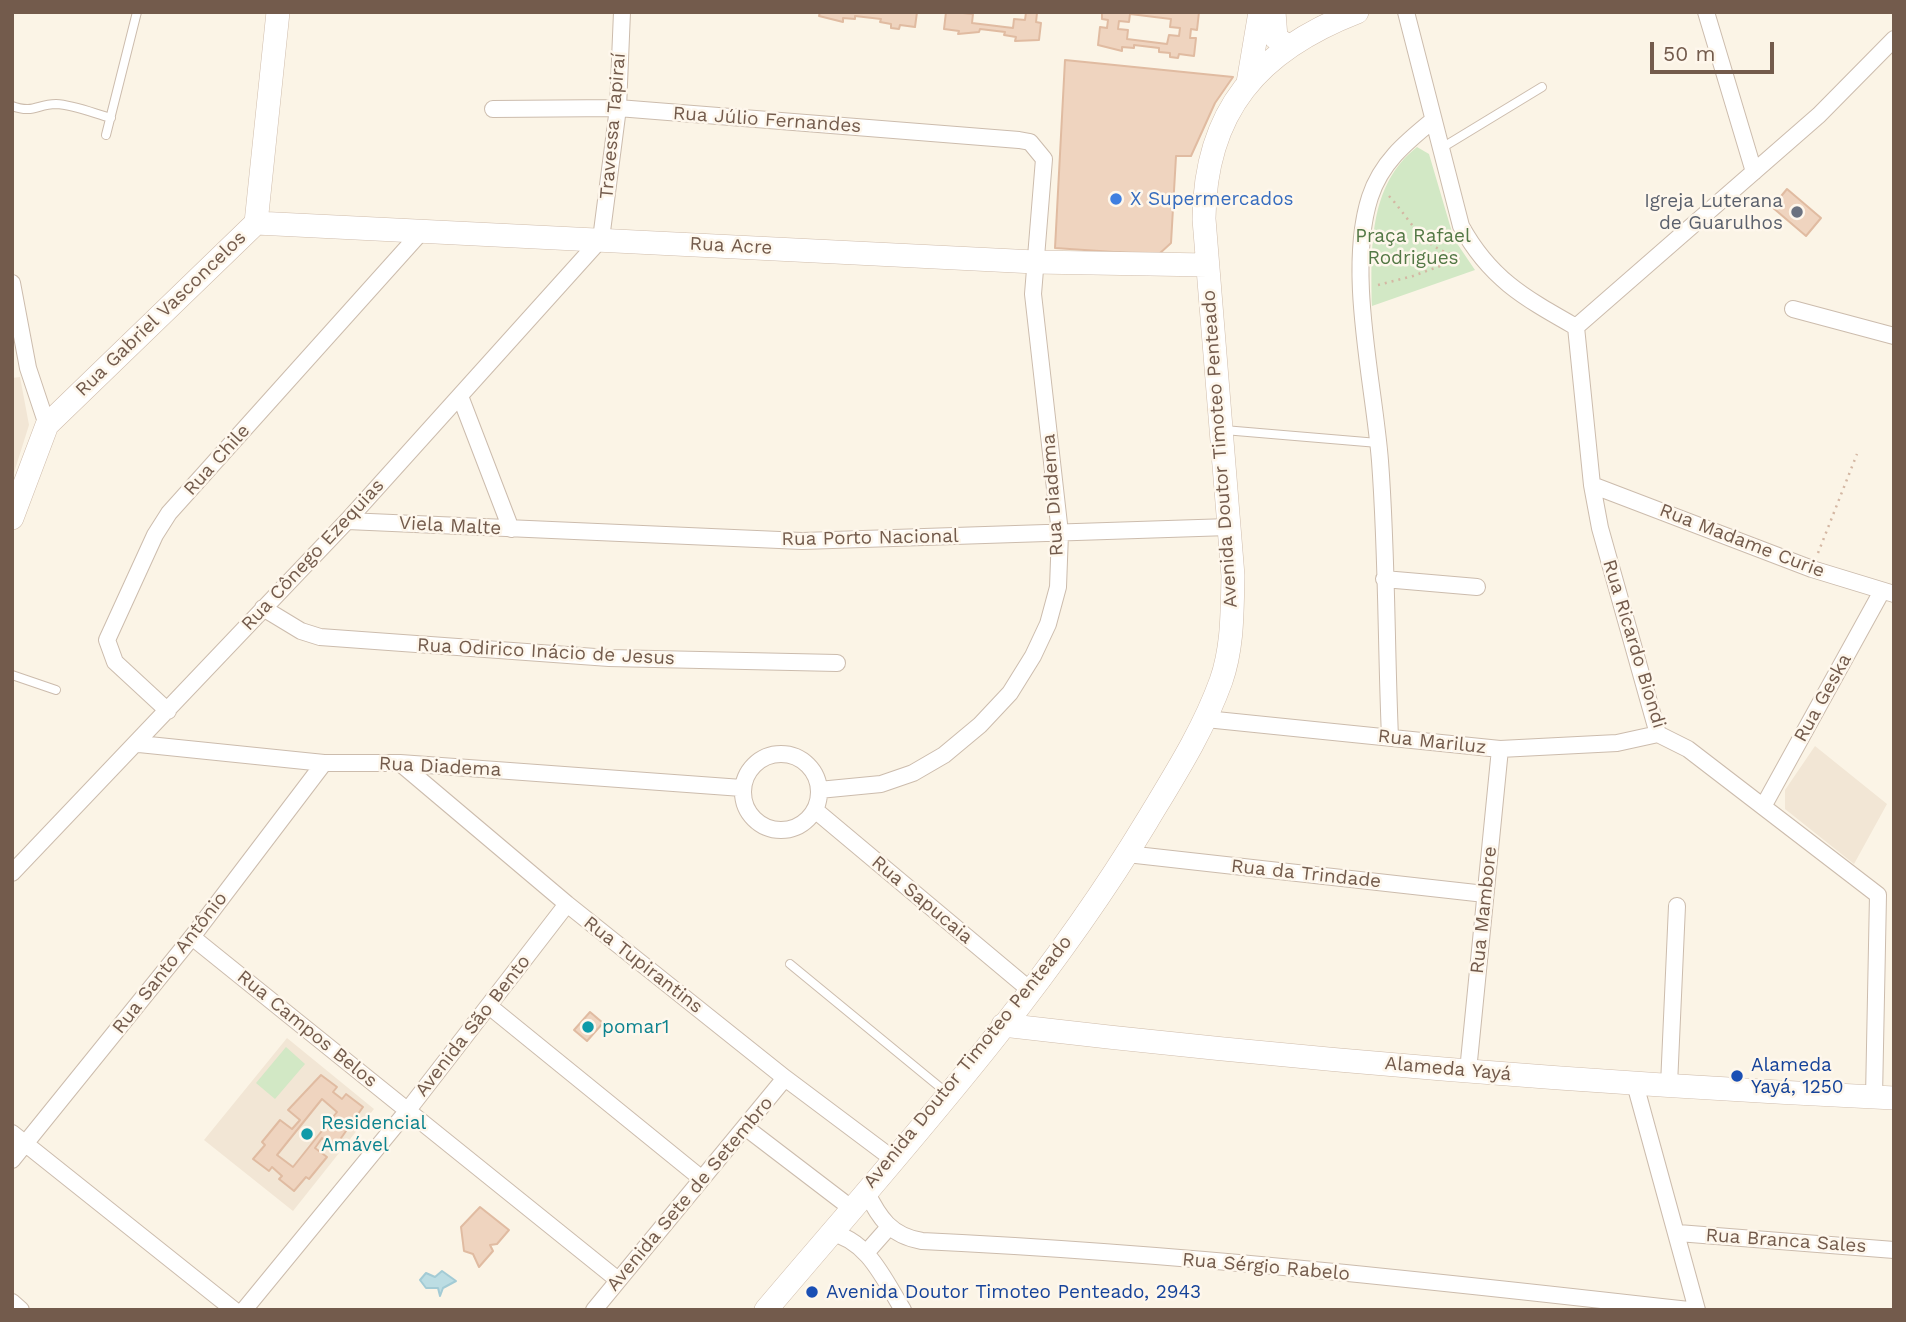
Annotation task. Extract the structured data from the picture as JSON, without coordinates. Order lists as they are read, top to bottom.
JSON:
{
  "streets": {
    "street": [
      "Rua Júlio Fernandes",
      "Travessa Tapiraí",
      "Rua Acre",
      "Rua Gabriel Vasconcelos",
      "Avenida Doutor Timoteo Penteado",
      "Rua Chile",
      "Rua Diadema",
      "Viela Malte",
      "Rua Porto Nacional",
      "Rua Madame Curie",
      "Rua Cônego Ezequias",
      "Rua Ricardo Biondi",
      "Rua Odirico Inácio de Jesus",
      "Rua Geska",
      "Rua Mariluz",
      "Rua da Trindade",
      "Rua Sapucaia",
      "Rua Mambore",
      "Rua Santo Antônio",
      "Rua Tupirantins",
      "Avenida São Bento",
      "Rua Campos Belos",
      "Alameda Yayá",
      "Avenida Sete de Setembro",
      "Rua Branca Sales",
      "Rua Sérgio Rabelo"
    ]
  },
  "crossings": [
    ["Rua Júlio Fernandes", "Travessa Tapiraí"],
    ["Rua Júlio Fernandes", "Rua Diadema"],
    ["Travessa Tapiraí", "Rua Acre"],
    ["Travessa Tapiraí", "Rua Cônego Ezequias"],
    ["Rua Acre", "Rua Gabriel Vasconcelos"],
    ["Rua Acre", "Avenida Doutor Timoteo Penteado"],
    ["Rua Acre", "Rua Chile"],
    ["Rua Acre", "Rua Diadema"],
    ["Rua Acre", "Rua Cônego Ezequias"],
    ["Avenida Doutor Timoteo Penteado", "Rua Porto Nacional"],
    ["Avenida Doutor Timoteo Penteado", "Rua Mariluz"],
    ["Avenida Doutor Timoteo Penteado", "Rua da Trindade"],
    ["Avenida Doutor Timoteo Penteado", "Rua Sapucaia"],
    ["Avenida Doutor Timoteo Penteado", "Rua Tupirantins"],
    ["Avenida Doutor Timoteo Penteado", "Alameda Yayá"],
    ["Rua Chile", "Rua Cônego Ezequias"],
    ["Rua Diadema", "Rua Porto Nacional"],
    ["Rua Diadema", "Rua Cônego Ezequias"],
    ["Rua Diadema", "Rua Sapucaia"],
    ["Rua Diadema", "Rua Santo Antônio"],
    ["Rua Diadema", "Rua Tupirantins"],
    ["Viela Malte", "Rua Porto Nacional"],
    ["Viela Malte", "Rua Cônego Ezequias"],
    ["Rua Madame Curie", "Rua Ricardo Biondi"],
    ["Rua Madame Curie", "Rua Geska"],
    ["Rua Cônego Ezequias", "Rua Odirico Inácio de Jesus"],
    ["Rua Ricardo Biondi", "Rua Geska"],
    ["Rua Ricardo Biondi", "Rua Mariluz"],
    ["Rua Mariluz", "Rua Mambore"],
    ["Rua da Trindade", "Rua Mambore"],
    ["Rua Mambore", "Alameda Yayá"],
    ["Rua Santo Antônio", "Rua Campos Belos"],
    ["Rua Tupirantins", "Avenida São Bento"],
    ["Rua Tupirantins", "Avenida Sete de Setembro"],
    ["Avenida São Bento", "Rua Campos Belos"],
    ["Rua Campos Belos", "Avenida Sete de Setembro"]
  ],
  "parks": ["Praça Rafael Rodrigues"],
  "places": [
    "X Supermercados",
    "Igreja Luterana de Guarulhos",
    "pomar1",
    "Alameda Yayá, 1250",
    "Residencial Amável",
    "Avenida Doutor Timoteo Penteado, 2943"
  ],
  "scale_bar": "50 m"
}
